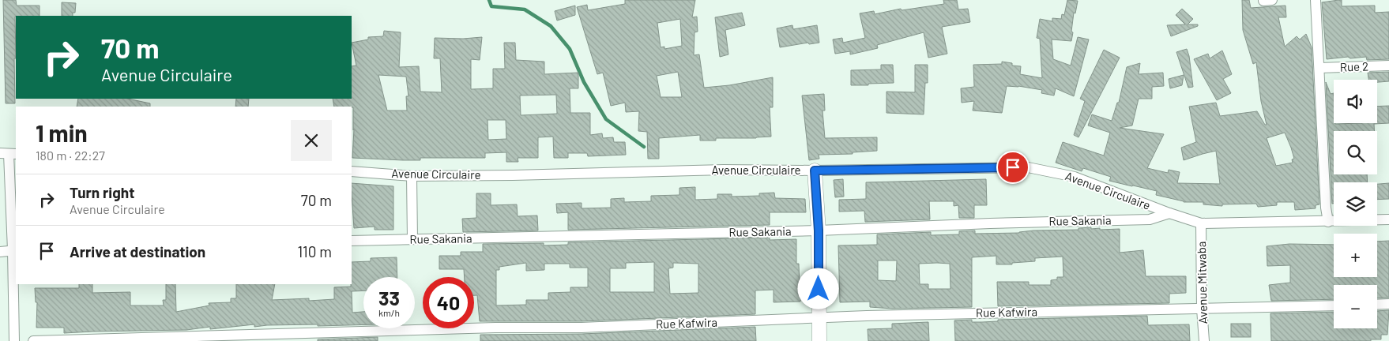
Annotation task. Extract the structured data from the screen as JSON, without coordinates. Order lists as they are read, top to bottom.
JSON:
{
  "streets": {
    "street": [
      "Rue 2",
      "Avenue Circulaire",
      "Rue Sakania",
      "Avenue Mitwaba",
      "Rue Kafwira"
    ]
  },
  "crossings": [
    ["Avenue Circulaire", "Rue Sakania"],
    ["Avenue Circulaire", "Avenue Mitwaba"],
    ["Avenue Mitwaba", "Rue Kafwira"]
  ],
  "page": {
    "turn": ["70 m", "Avenue Circulaire"],
    "map_buttons": ["+", "−"],
    "heading": ["1 min", "180 m · 22:27"],
    "list": [
      {
        "name": "Turn right",
        "note": "Avenue Circulaire",
        "value": "70 m"
      },
      {
        "name": "Arrive at destination",
        "value": "110 m"
      }
    ],
    "speed": "33 km/h",
    "limit": "40"
  }
}
